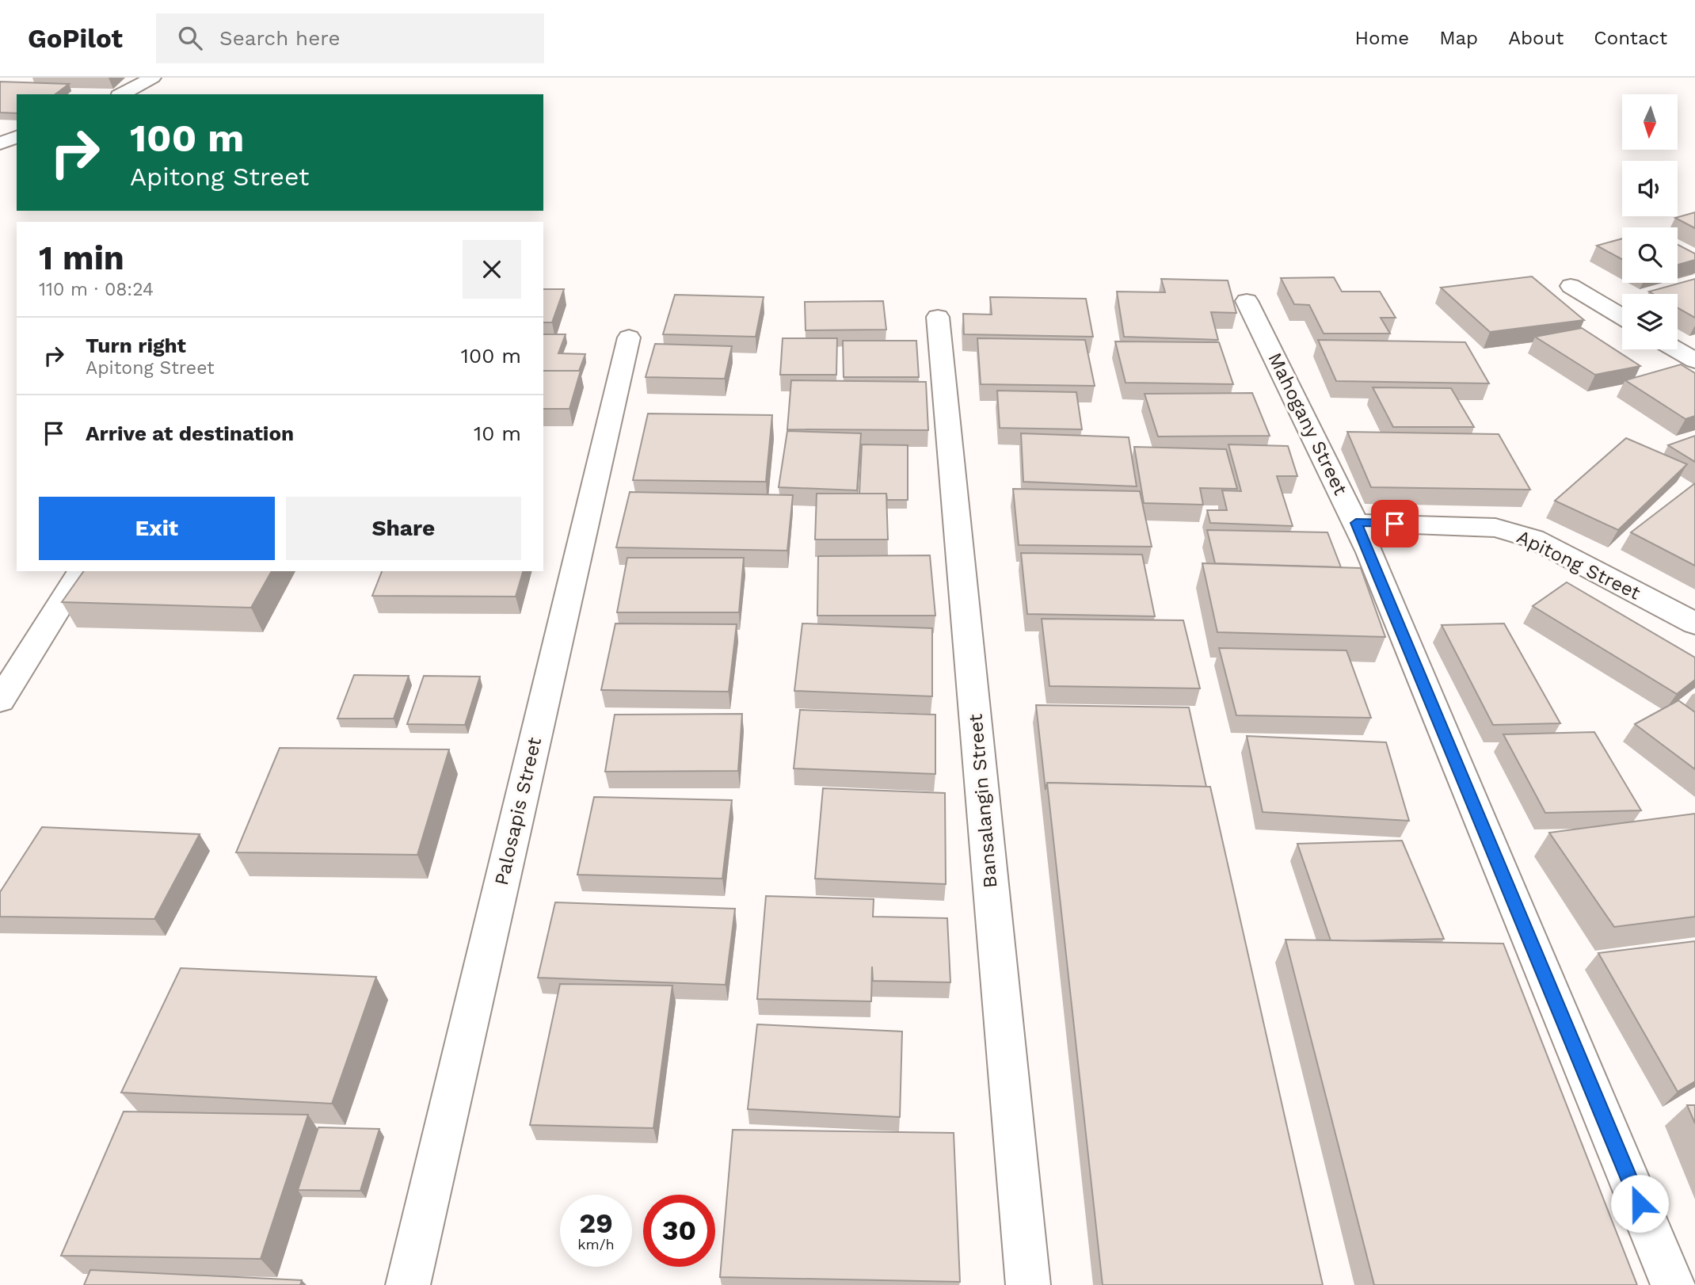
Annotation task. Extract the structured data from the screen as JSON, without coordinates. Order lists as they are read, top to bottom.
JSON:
{
  "streets": {
    "street": [
      "Mahogany Street",
      "Apitong Street",
      "Bansalangin Street",
      "Palosapis Street"
    ]
  },
  "crossings": [
    ["Mahogany Street", "Apitong Street"]
  ],
  "north": "bottom",
  "page": {
    "header": "GoPilot",
    "search": "Search here",
    "nav": [
      "Home",
      "Map",
      "About",
      "Contact"
    ],
    "turn": ["100 m", "Apitong Street"],
    "heading": ["1 min", "110 m · 08:24"],
    "list": [
      {
        "name": "Turn right",
        "note": "Apitong Street",
        "value": "100 m"
      },
      {
        "name": "Arrive at destination",
        "value": "10 m"
      }
    ],
    "buttons": ["Exit", "Share"],
    "speed": "29 km/h",
    "limit": "30"
  }
}
